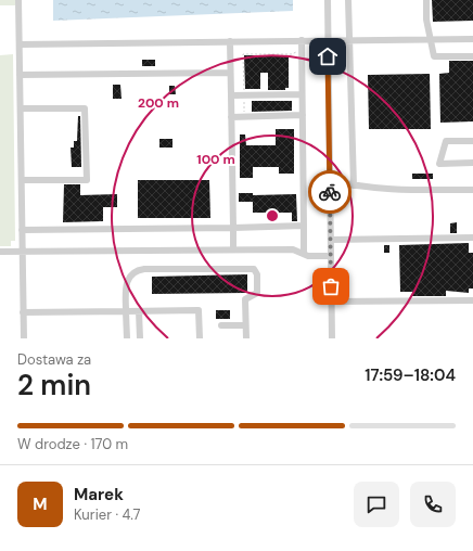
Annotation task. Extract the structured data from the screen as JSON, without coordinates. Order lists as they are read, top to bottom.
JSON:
{
  "page": {
    "heading": ["2 min", "Dostawa za", "17:59–18:04"],
    "panel": ["Marek", "Kurier · 4.7"],
    "bar": "W drodze · 170 m",
    "round": "M"
  },
  "rings": ["200 m", "100 m"]
}
